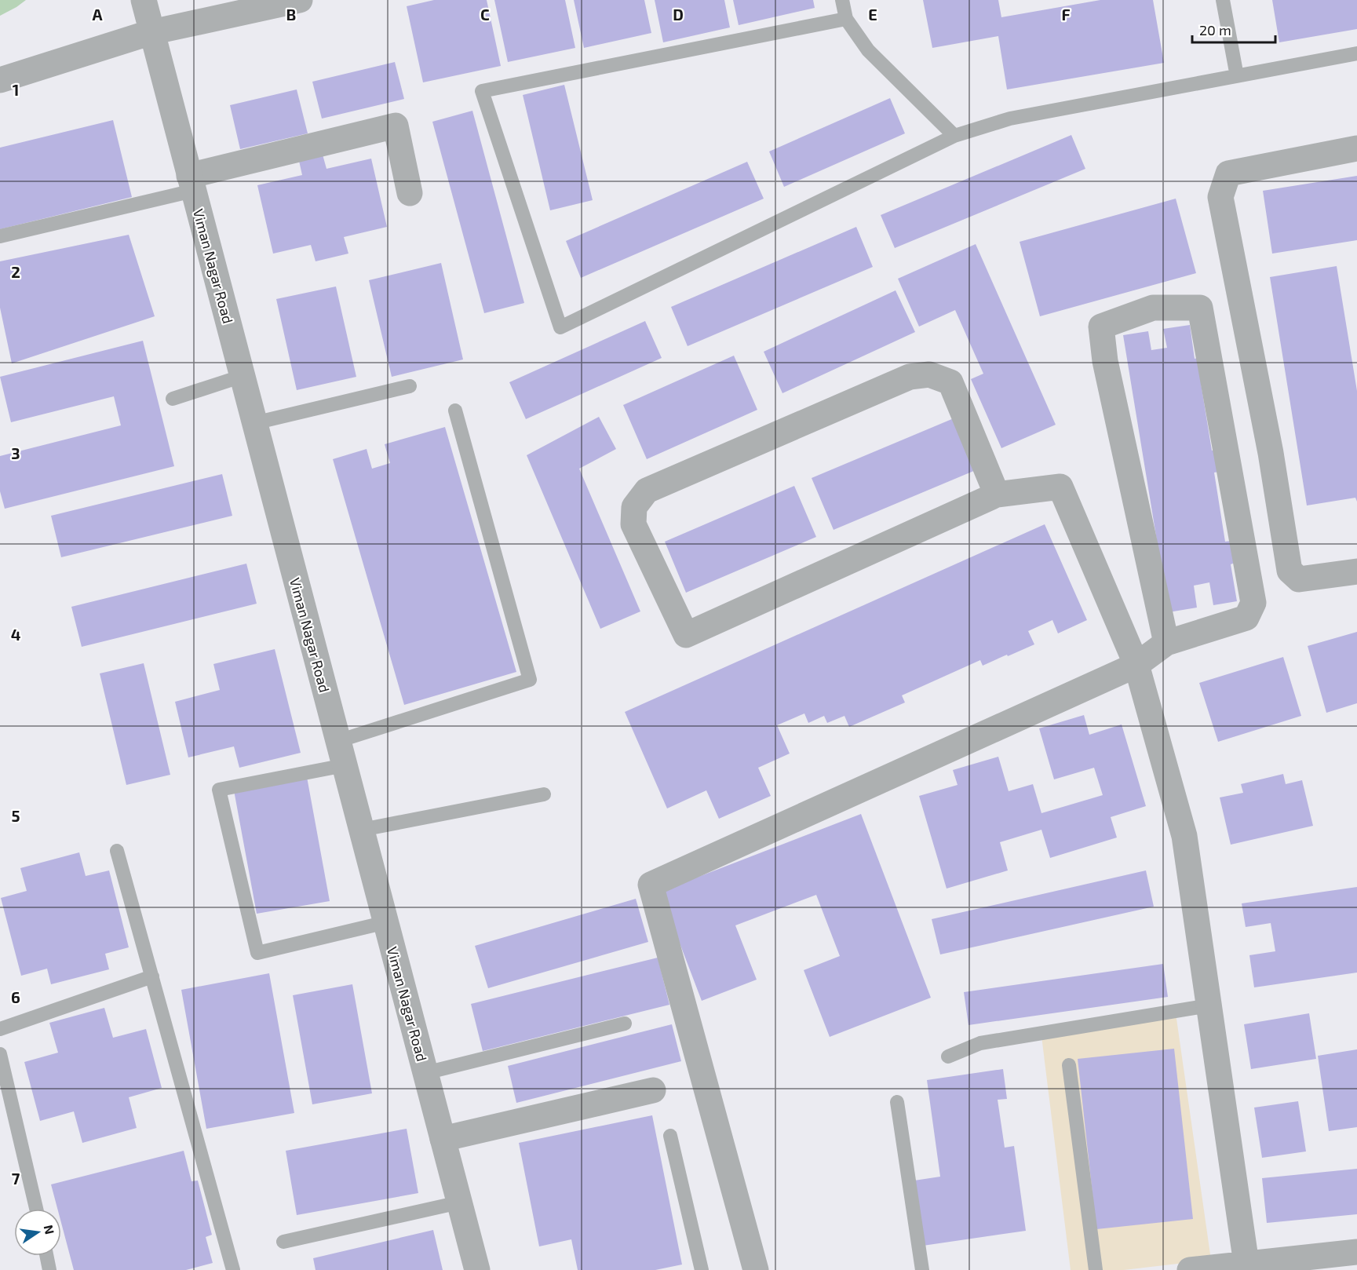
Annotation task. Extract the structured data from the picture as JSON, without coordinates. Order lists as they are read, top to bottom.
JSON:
{
  "streets": {
    "street": ["Viman Nagar Road"]
  },
  "scale_bar": "20 m",
  "north": "right",
  "grid": {
    "columns": [
      "A",
      "B",
      "C",
      "D",
      "E",
      "F"
    ],
    "rows": [
      "1",
      "2",
      "3",
      "4",
      "5",
      "6",
      "7"
    ]
  }
}
